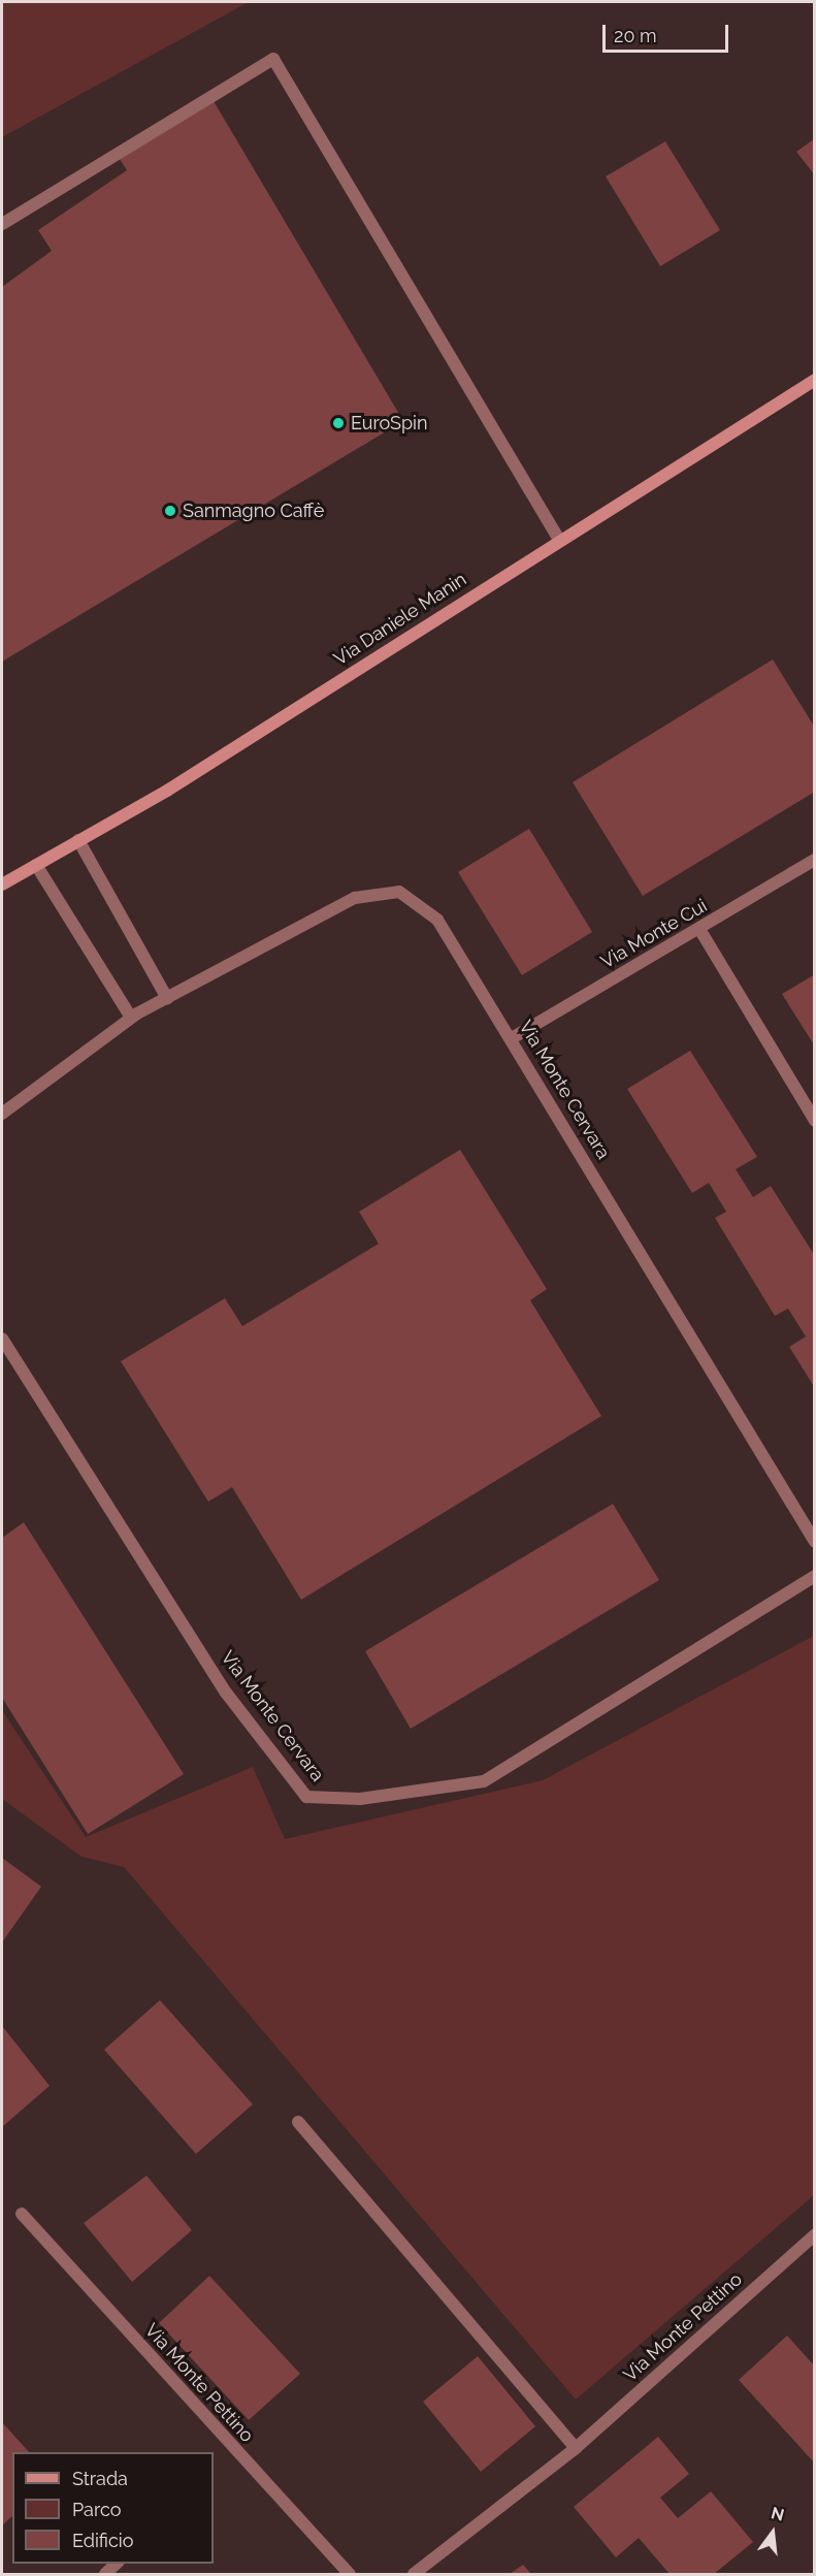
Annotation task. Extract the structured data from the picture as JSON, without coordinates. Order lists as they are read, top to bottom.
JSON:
{
  "streets": {
    "main road": ["Via Daniele Manin"],
    "street": ["Via Monte Cui", "Via Monte Cervara", "Via Monte Pettino"]
  },
  "crossings": [
    ["Via Monte Cui", "Via Monte Cervara"]
  ],
  "places": ["EuroSpin", "Sanmagno Caffè"],
  "legend": ["Strada", "Parco", "Edificio"],
  "scale_bar": "20 m",
  "north": "top"
}
